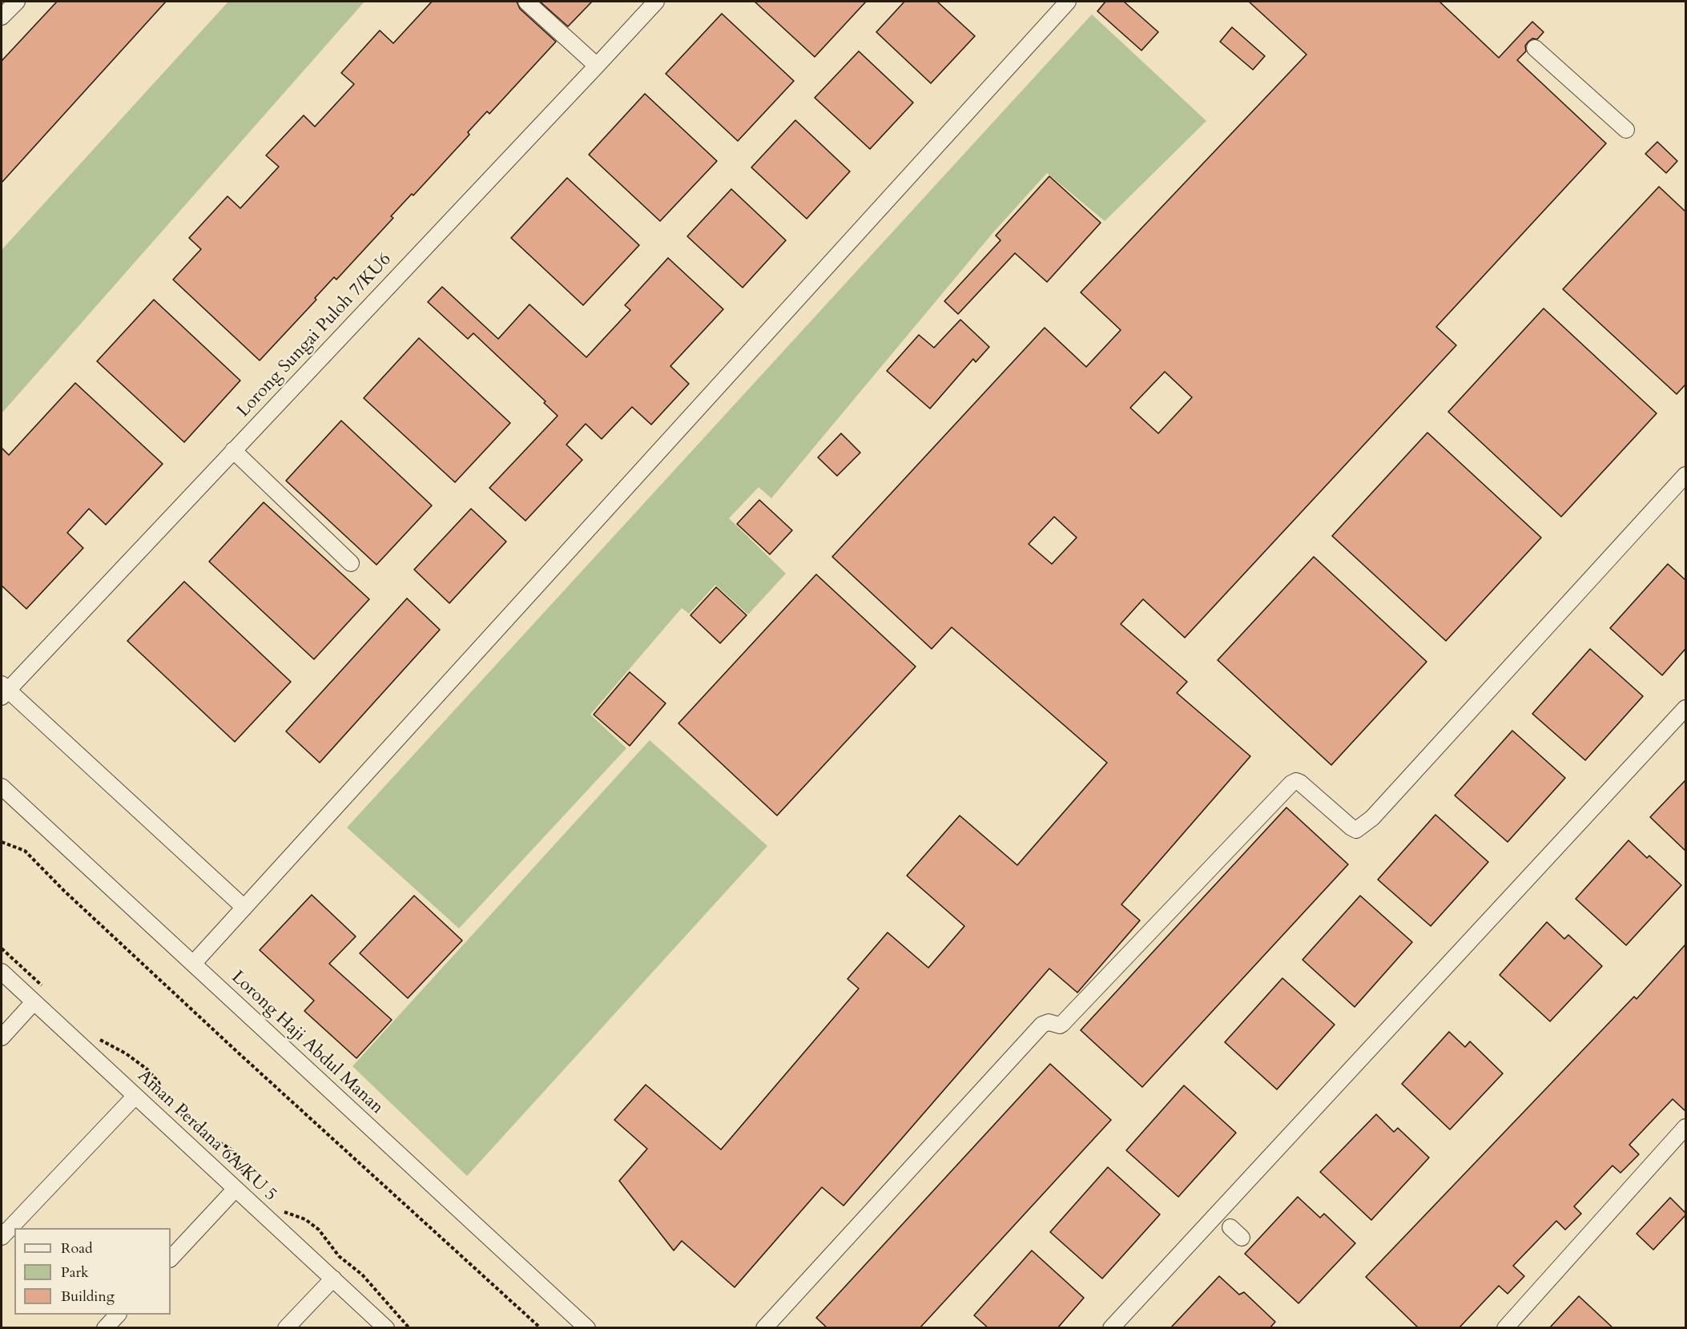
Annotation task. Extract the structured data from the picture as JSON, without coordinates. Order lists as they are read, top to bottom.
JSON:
{
  "streets": {
    "street": ["Lorong Sungai Puloh 7/KU6", "Lorong Haji Abdul Manan", "Aman Perdana 6A/KU 5"]
  },
  "legend": ["Road", "Park", "Building"]
}
